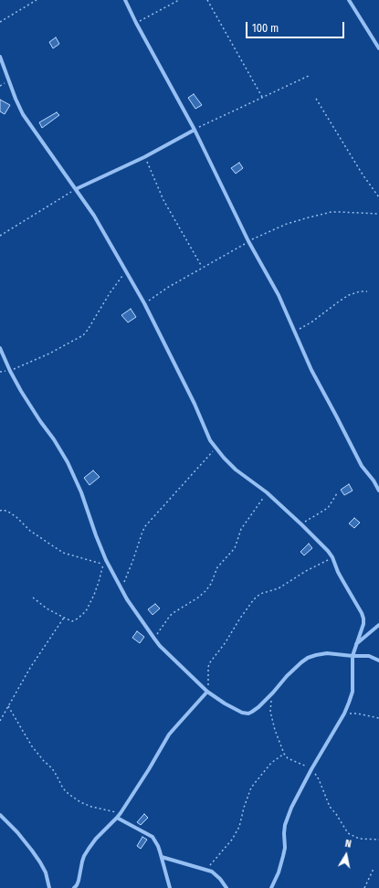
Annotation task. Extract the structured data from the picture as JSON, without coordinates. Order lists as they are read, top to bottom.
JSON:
{
  "scale_bar": "100 m",
  "north": "top"
}
